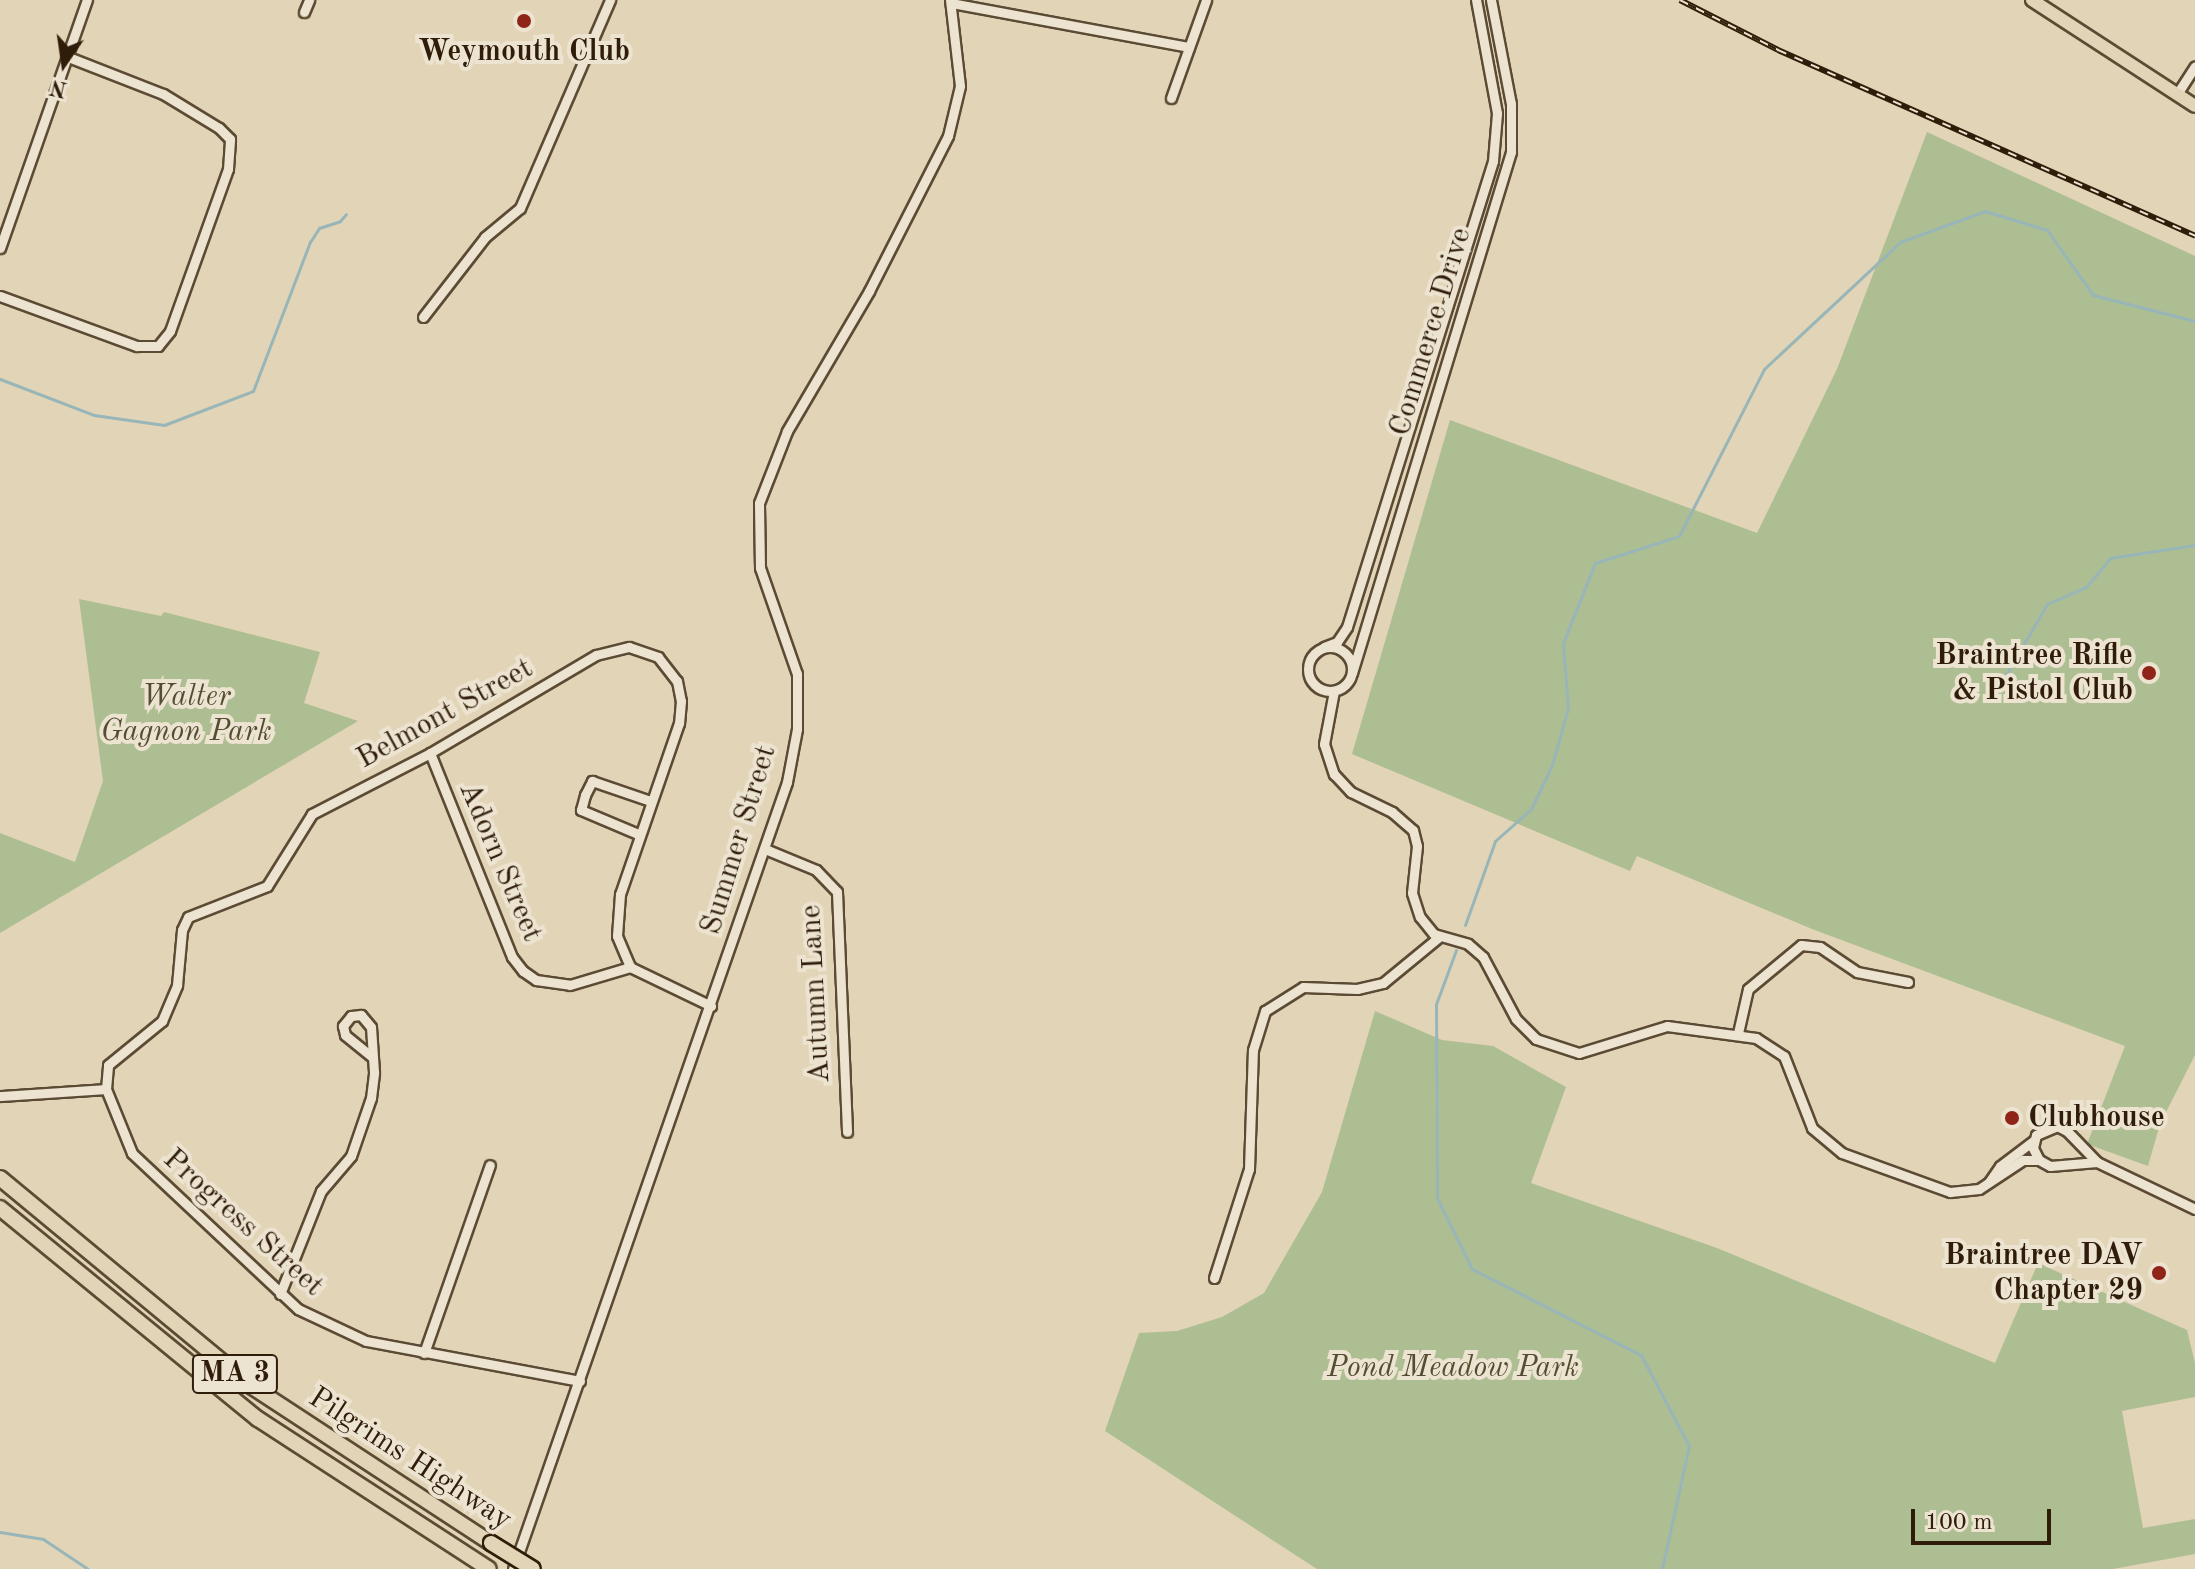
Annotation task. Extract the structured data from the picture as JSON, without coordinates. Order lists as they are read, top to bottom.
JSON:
{
  "streets": {
    "highway": ["MA 3", "Pilgrims Highway"],
    "street": [
      "Commerce Drive",
      "Belmont Street",
      "Summer Street",
      "Adorn Street",
      "Autumn Lane",
      "Progress Street"
    ]
  },
  "crossings": [
    ["Belmont Street", "Adorn Street"],
    ["Belmont Street", "Progress Street"],
    ["Summer Street", "Autumn Lane"],
    ["Summer Street", "Progress Street"]
  ],
  "parks": ["Walter Gagnon Park", "Pond Meadow Park"],
  "places": [
    "Weymouth Club",
    "Braintree Rifle & Pistol Club",
    "Clubhouse",
    "Braintree DAV Chapter 29"
  ],
  "scale_bar": "100 m",
  "north": "bottom"
}
